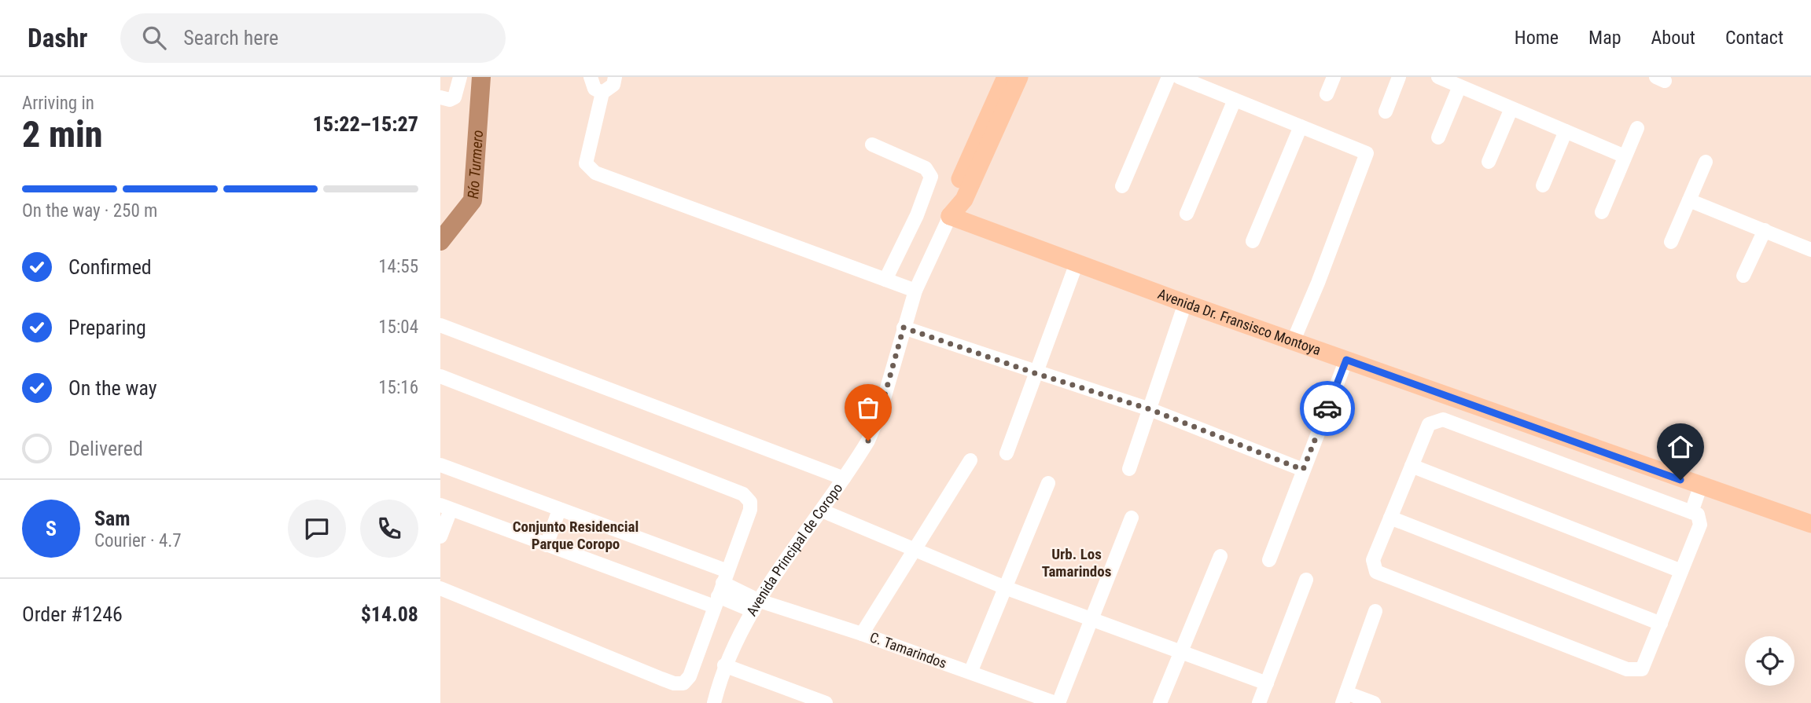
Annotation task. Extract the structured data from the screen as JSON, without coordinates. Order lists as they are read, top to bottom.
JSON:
{
  "streets": {
    "main road": ["Avenida Dr. Fransisco Montoya", "Avenida Principal de Coropo"],
    "street": ["C. Tamarindos"]
  },
  "crossings": [
    ["Avenida Dr. Fransisco Montoya", "Avenida Principal de Coropo"],
    ["Avenida Principal de Coropo", "C. Tamarindos"]
  ],
  "districts": ["Conjunto Residencial Parque Coropo", "Urb. Los Tamarindos"],
  "water": ["Río Turmero"],
  "page": {
    "header": "Dashr",
    "search": "Search here",
    "nav": [
      "Home",
      "Map",
      "About",
      "Contact"
    ],
    "heading": ["2 min", "Arriving in", "15:22–15:27"],
    "panel": [
      "Sam",
      "Courier · 4.7",
      "Order #1246",
      "$14.08"
    ],
    "bar": "On the way · 250 m",
    "list": [
      ["Confirmed", "14:55"],
      ["Preparing", "15:04"],
      ["On the way", "15:16"],
      "Delivered"
    ],
    "round": "S"
  }
}
